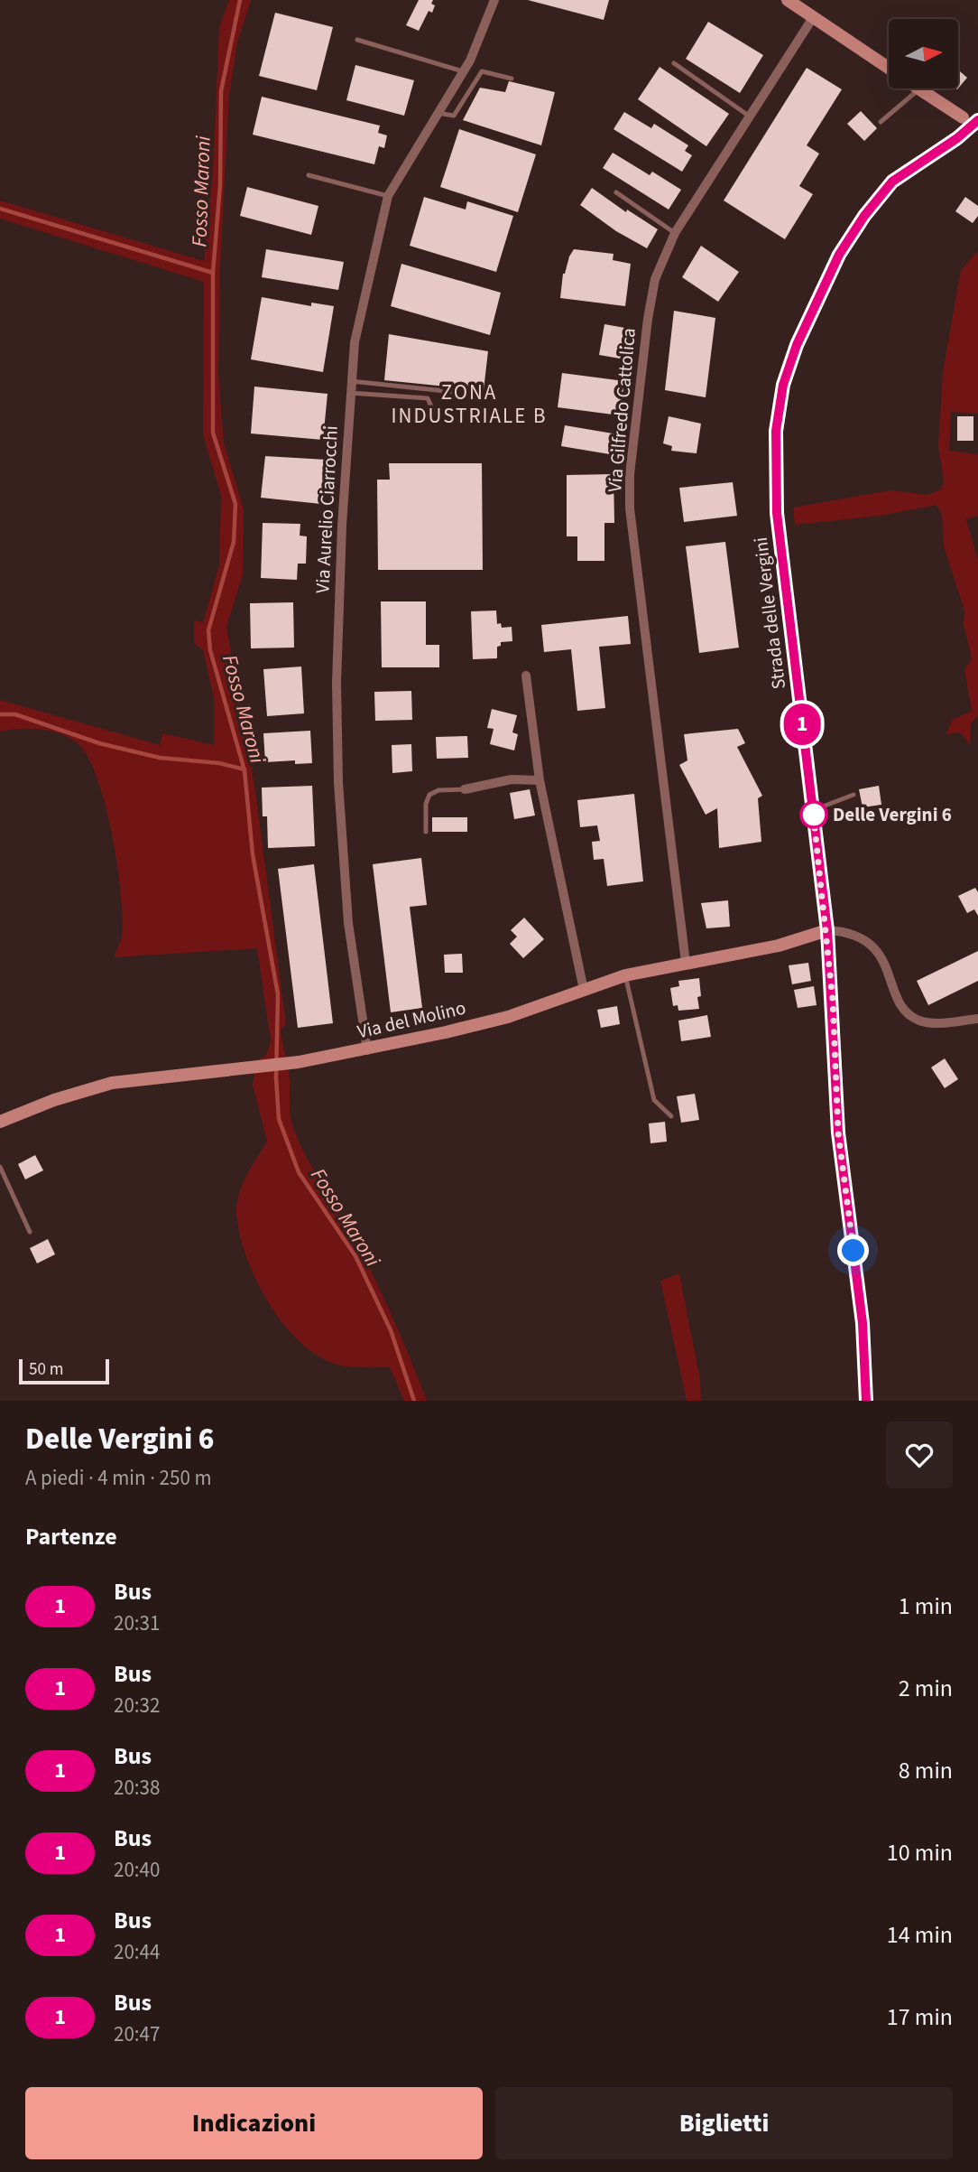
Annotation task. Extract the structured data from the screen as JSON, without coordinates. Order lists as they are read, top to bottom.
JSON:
{
  "streets": {
    "main road": ["Strada delle Vergini", "Via del Molino"],
    "street": ["Via Gilfredo Cattolica", "Via Aurelio Ciarrocchi"]
  },
  "crossings": [
    ["Via Gilfredo Cattolica", "Via del Molino"],
    ["Via Aurelio Ciarrocchi", "Via del Molino"],
    ["Strada delle Vergini", "Via del Molino"]
  ],
  "districts": ["ZONA INDUSTRIALE B"],
  "water": ["Fosso Maroni"],
  "places": ["Delle Vergini 6"],
  "lines": ["bus line 1"],
  "scale_bar": "50 m",
  "north": "right",
  "page": {
    "on_map": "1",
    "scale": "50 m",
    "heading": [
      ["Delle Vergini 6", "A piedi · 4 min · 250 m"],
      "Partenze"
    ],
    "list": [
      {
        "mark": "1",
        "name": "Bus",
        "note": "20:31",
        "value": "1 min"
      },
      {
        "mark": "1",
        "name": "Bus",
        "note": "20:32",
        "value": "2 min"
      },
      {
        "mark": "1",
        "name": "Bus",
        "note": "20:38",
        "value": "8 min"
      },
      {
        "mark": "1",
        "name": "Bus",
        "note": "20:40",
        "value": "10 min"
      },
      {
        "mark": "1",
        "name": "Bus",
        "note": "20:44",
        "value": "14 min"
      },
      {
        "mark": "1",
        "name": "Bus",
        "note": "20:47",
        "value": "17 min"
      }
    ],
    "buttons": ["Indicazioni", "Biglietti"]
  }
}
